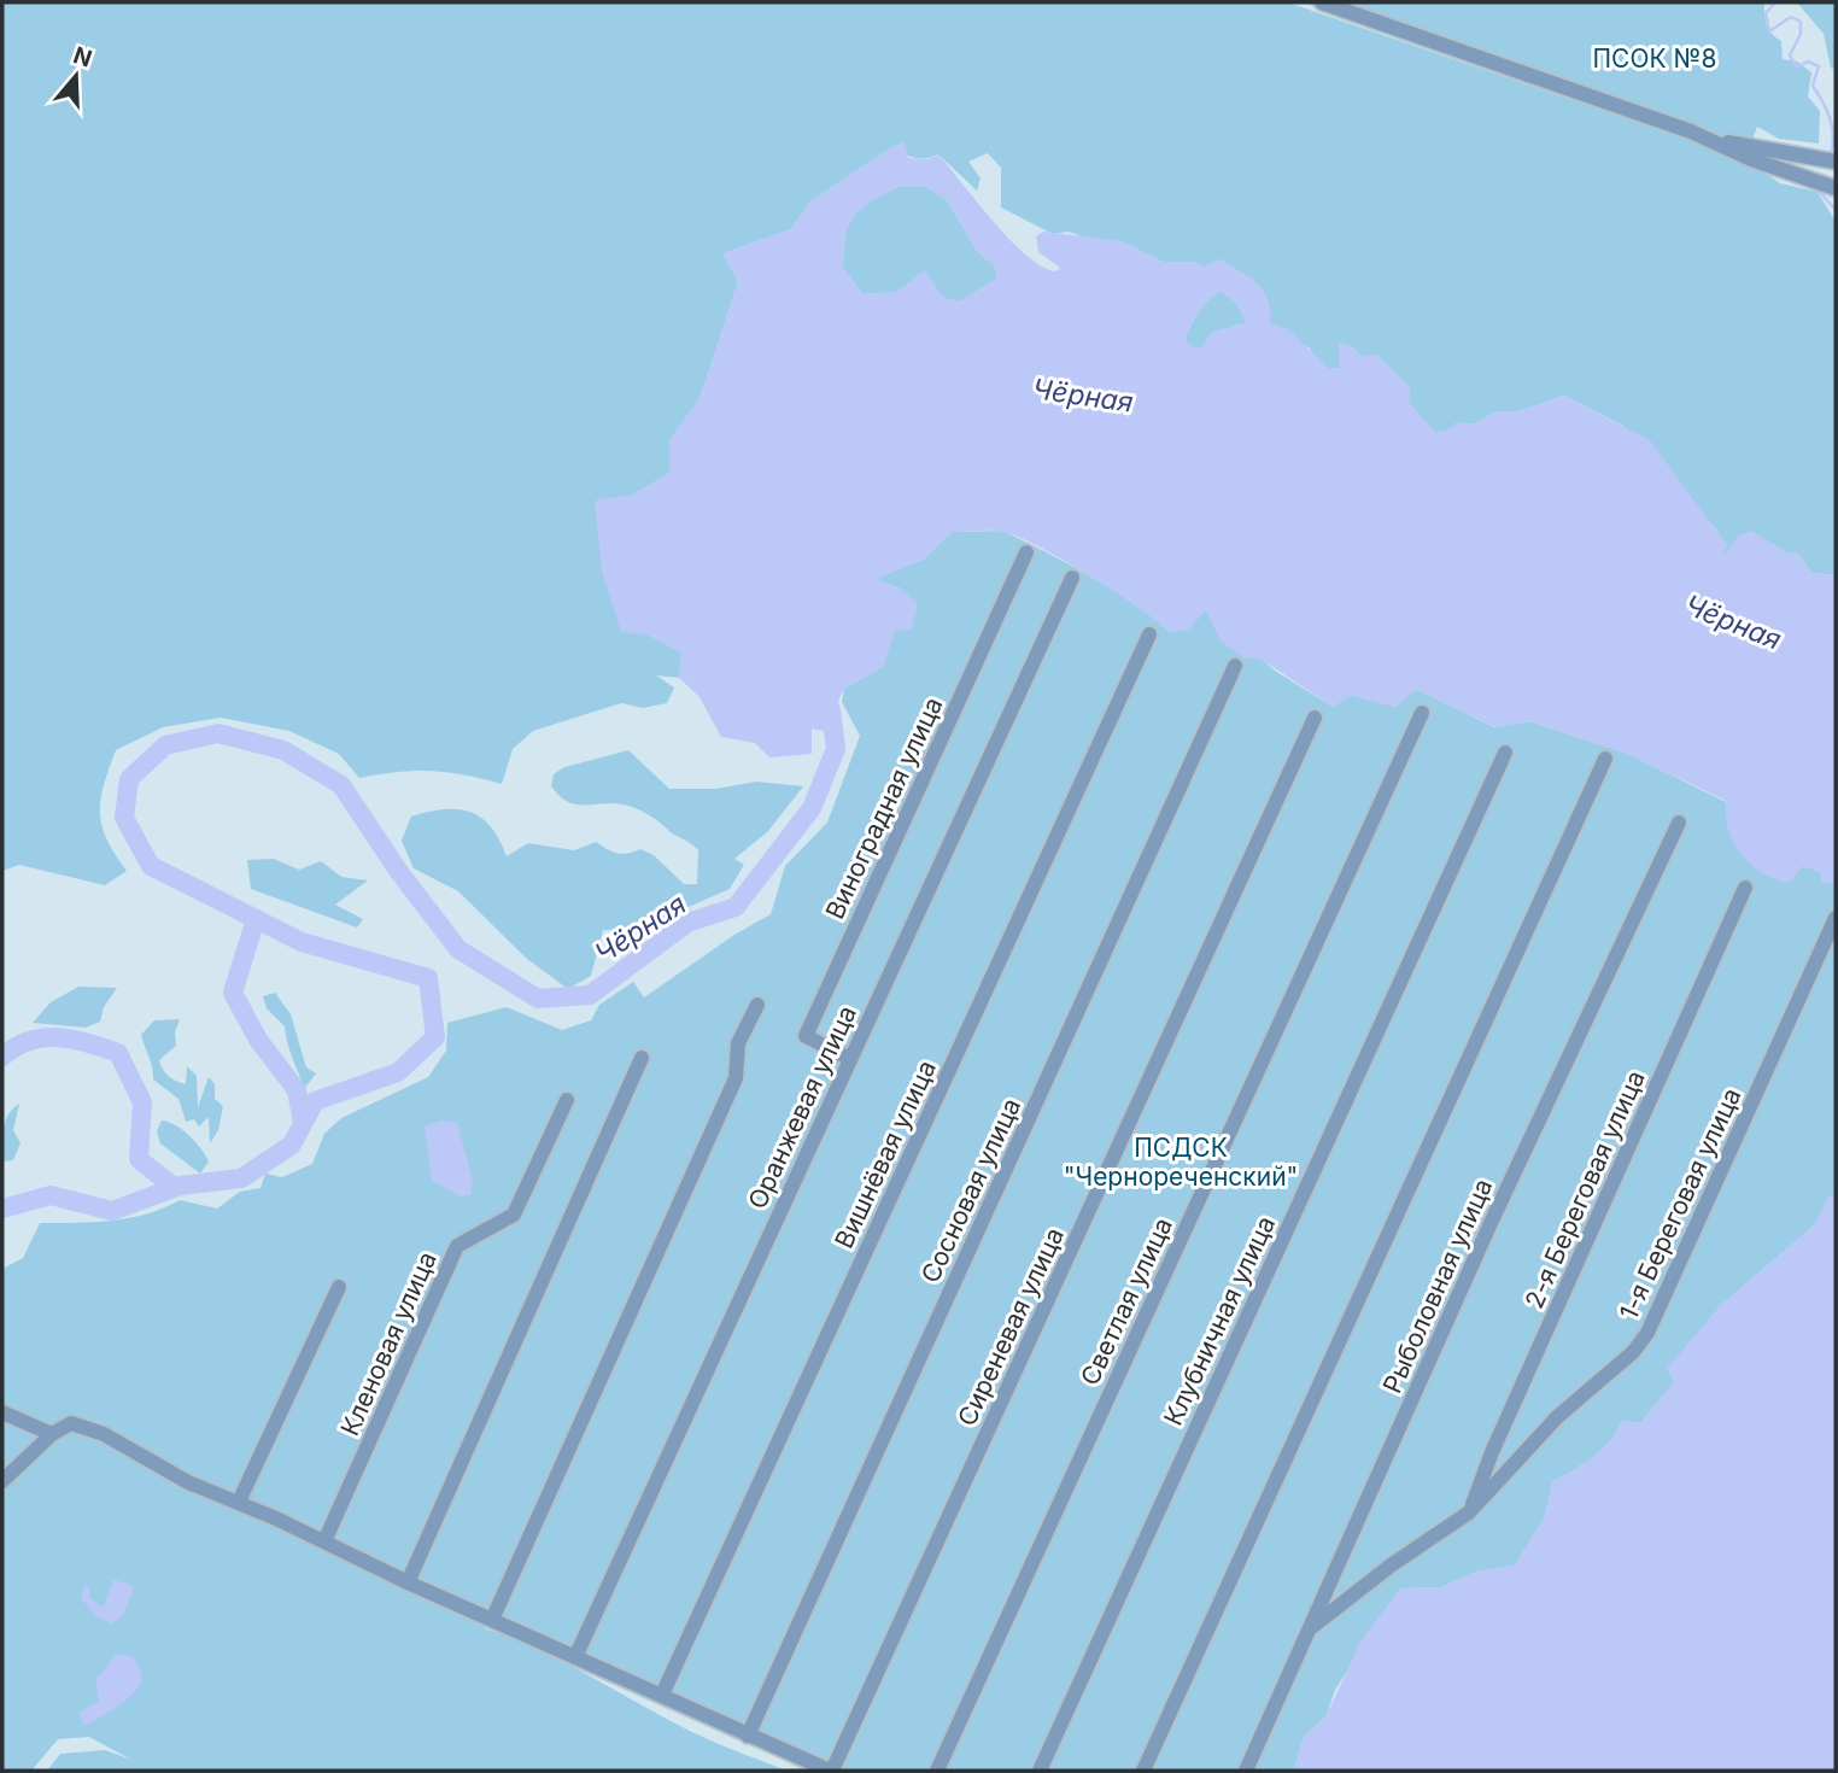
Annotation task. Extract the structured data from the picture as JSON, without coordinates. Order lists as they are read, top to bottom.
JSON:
{
  "streets": {
    "street": [
      "Виноградная улица",
      "Оранжевая улица",
      "Вишнёвая улица",
      "2-я Береговая улица",
      "Сосновая улица",
      "1-я Береговая улица",
      "Рыболовная улица",
      "Светлая улица",
      "Клубничная улица",
      "Сиреневая улица",
      "Кленовая улица"
    ]
  },
  "crossings": [
    ["Виноградная улица", "Оранжевая улица"],
    ["2-я Береговая улица", "1-я Береговая улица"],
    ["1-я Береговая улица", "Рыболовная улица"]
  ],
  "water": ["Чёрная"],
  "parks": ["ПСОК №8", "ПСДСК \"Чернореченский\""],
  "north": "top"
}
